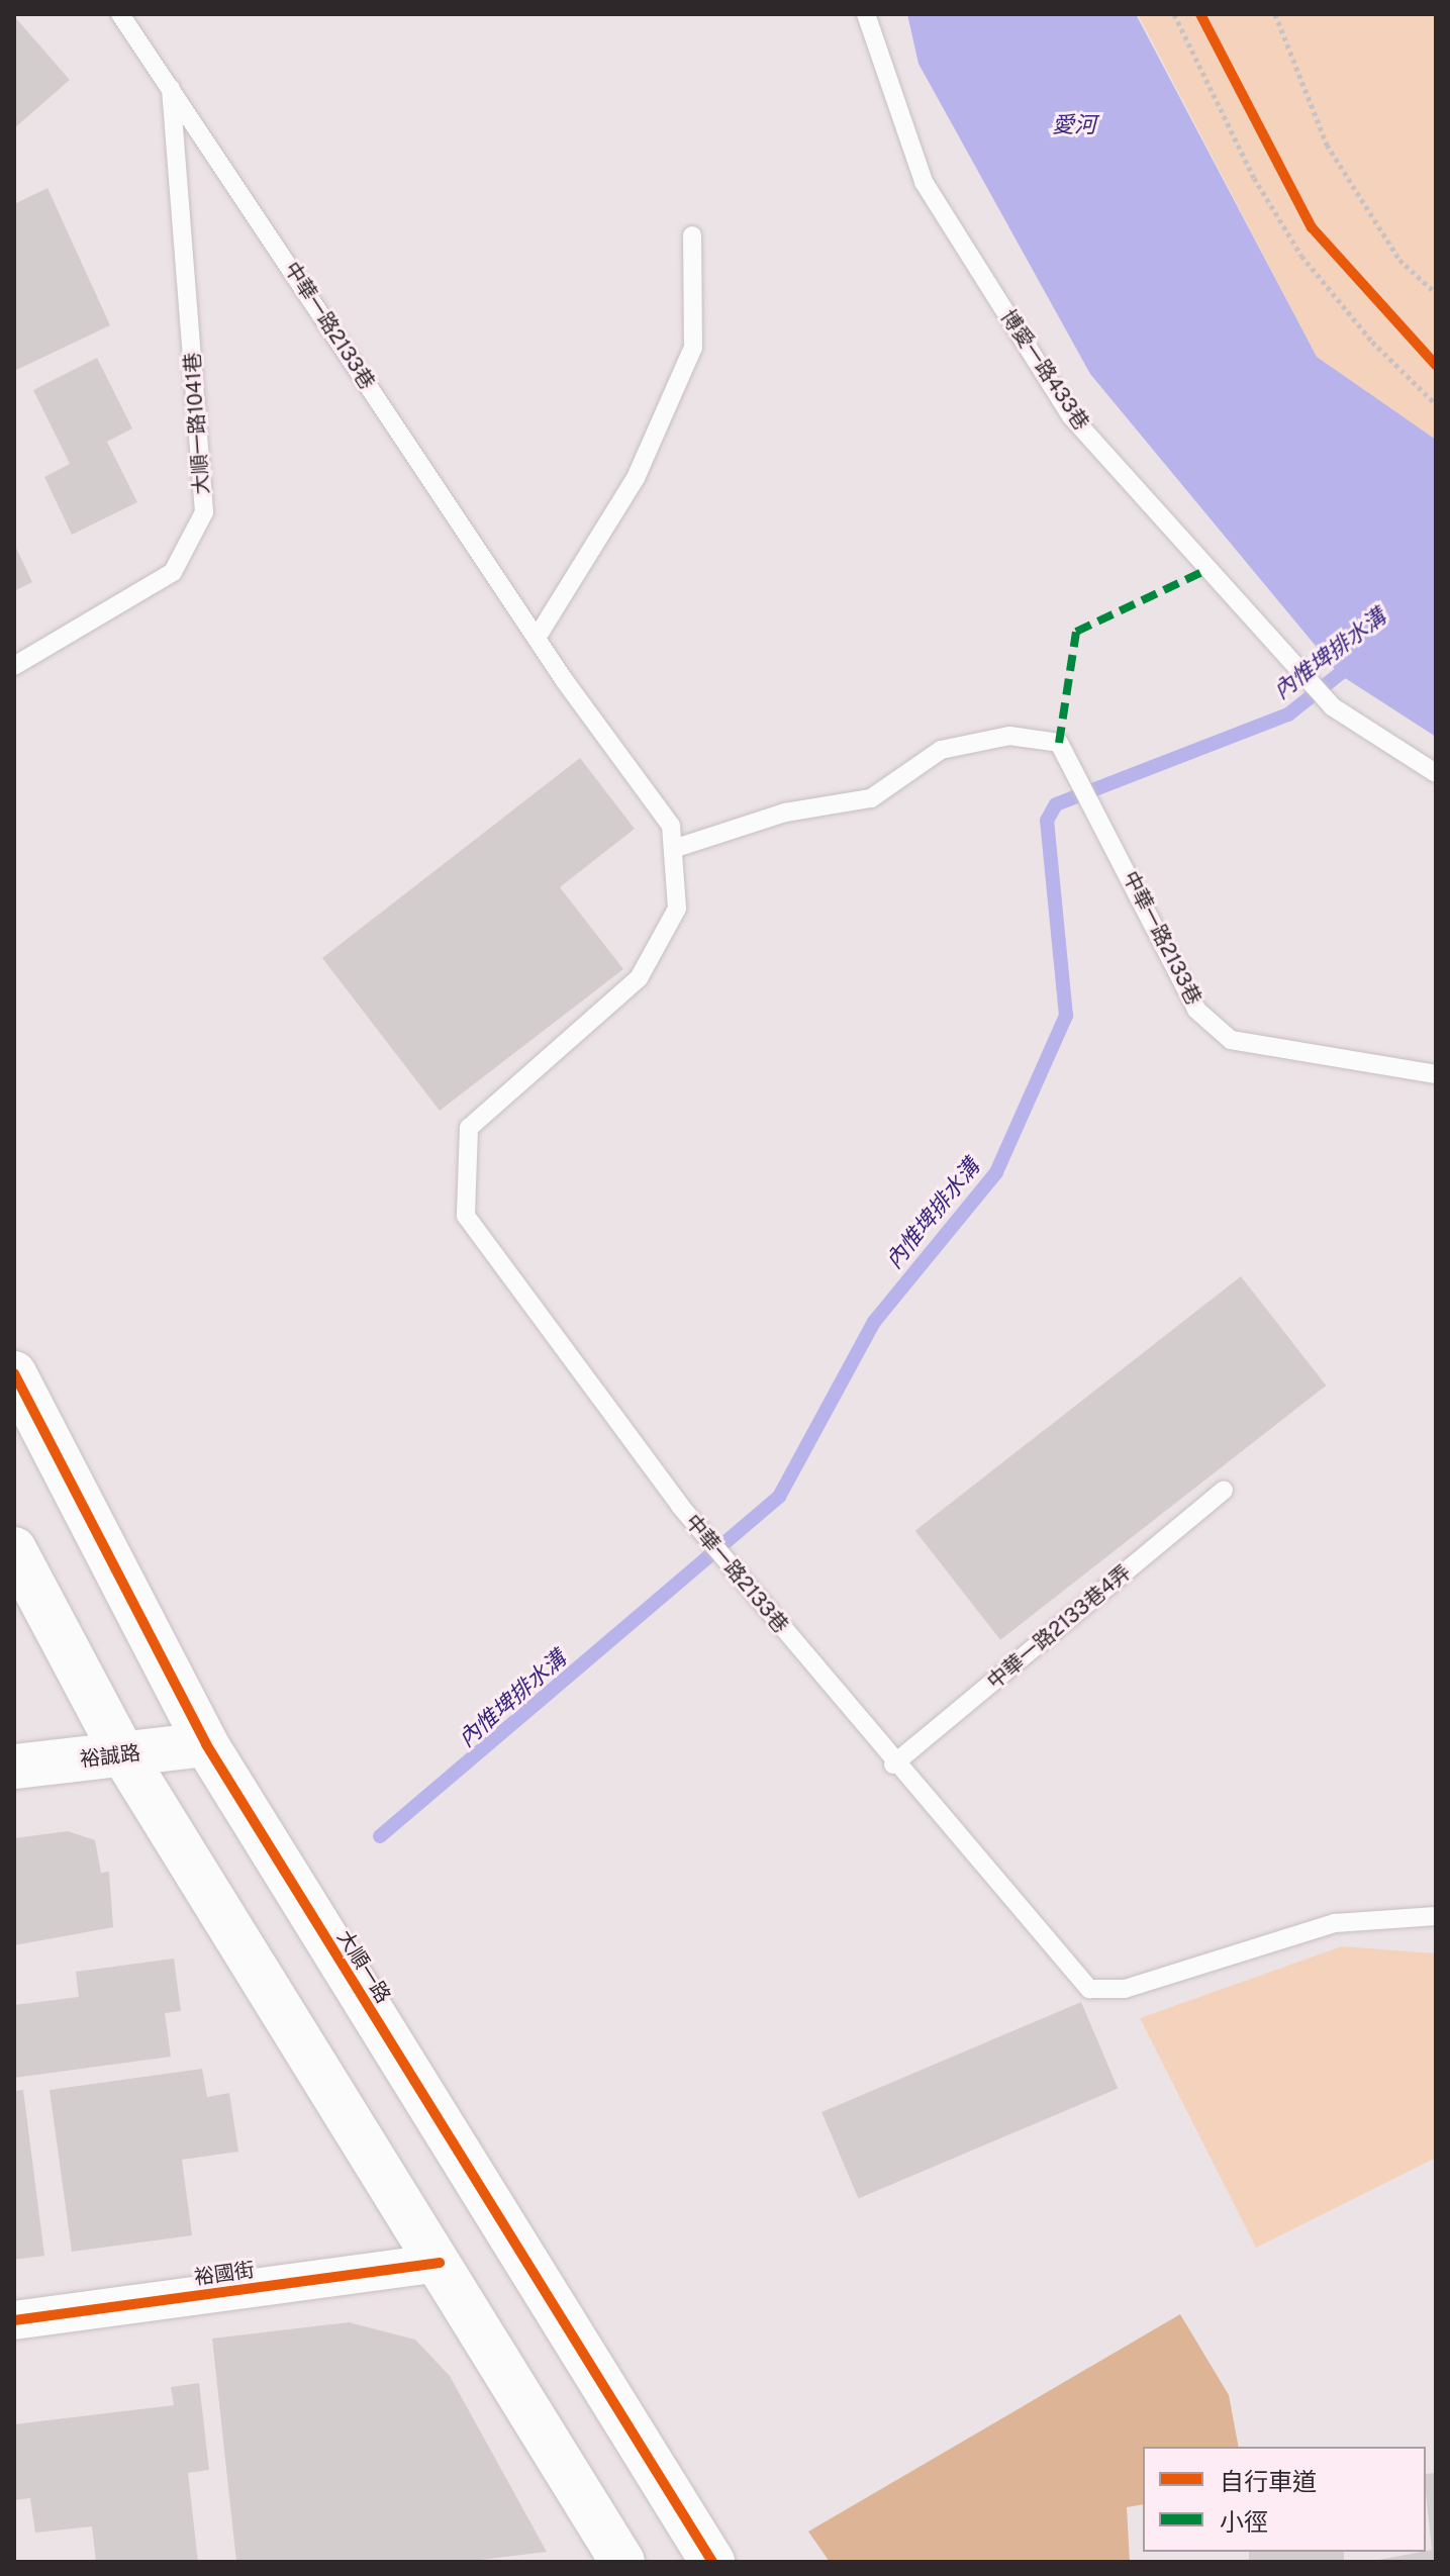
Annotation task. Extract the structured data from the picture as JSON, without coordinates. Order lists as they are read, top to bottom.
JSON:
{
  "streets": {
    "street": ["裕誠路", "大順一路", "裕國街"],
    "lane": [
      "中華一路2133巷",
      "博愛一路433巷",
      "大順一路1041巷",
      "中華一路2133巷4弄"
    ]
  },
  "crossings": [
    ["中華一路2133巷", "大順一路1041巷"],
    ["中華一路2133巷", "中華一路2133巷4弄"],
    ["裕誠路", "大順一路"]
  ],
  "water": ["愛河", "內惟埤排水溝"],
  "legend": ["自行車道", "小徑"]
}
